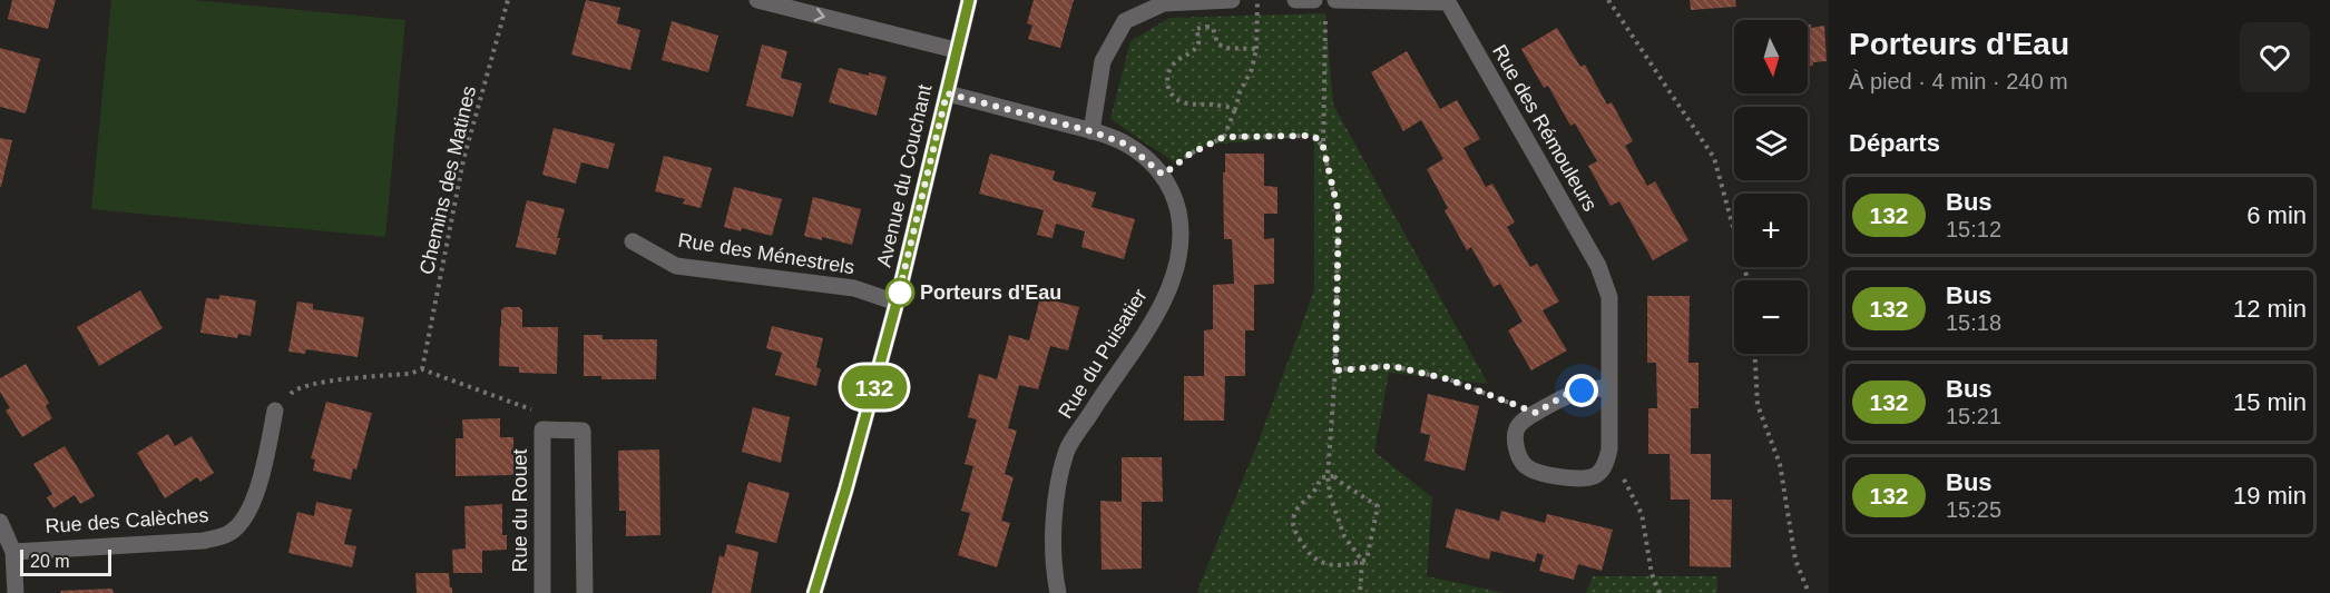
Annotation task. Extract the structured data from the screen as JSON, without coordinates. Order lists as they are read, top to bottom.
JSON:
{
  "streets": {
    "street": [
      "Rue des Rémouleurs",
      "Avenue du Couchant",
      "Rue des Ménestrels",
      "Rue du Puisatier",
      "Rue du Rouet",
      "Rue des Calèches"
    ],
    "path": ["Chemins des Matines"]
  },
  "crossings": [
    ["Avenue du Couchant", "Rue des Ménestrels"],
    ["Avenue du Couchant", "Rue du Puisatier"]
  ],
  "places": ["Porteurs d'Eau"],
  "lines": ["bus line 132"],
  "scale_bar": "20 m",
  "north": "bottom",
  "page": {
    "on_map": "132",
    "heading": [
      ["Porteurs d'Eau", "À pied · 4 min · 240 m"],
      "Départs"
    ],
    "map_buttons": ["+", "−"],
    "list": [
      {
        "mark": "132",
        "name": "Bus",
        "note": "15:12",
        "value": "6 min"
      },
      {
        "mark": "132",
        "name": "Bus",
        "note": "15:18",
        "value": "12 min"
      },
      {
        "mark": "132",
        "name": "Bus",
        "note": "15:21",
        "value": "15 min"
      },
      {
        "mark": "132",
        "name": "Bus",
        "note": "15:25",
        "value": "19 min"
      }
    ],
    "scale": "20 m"
  }
}
